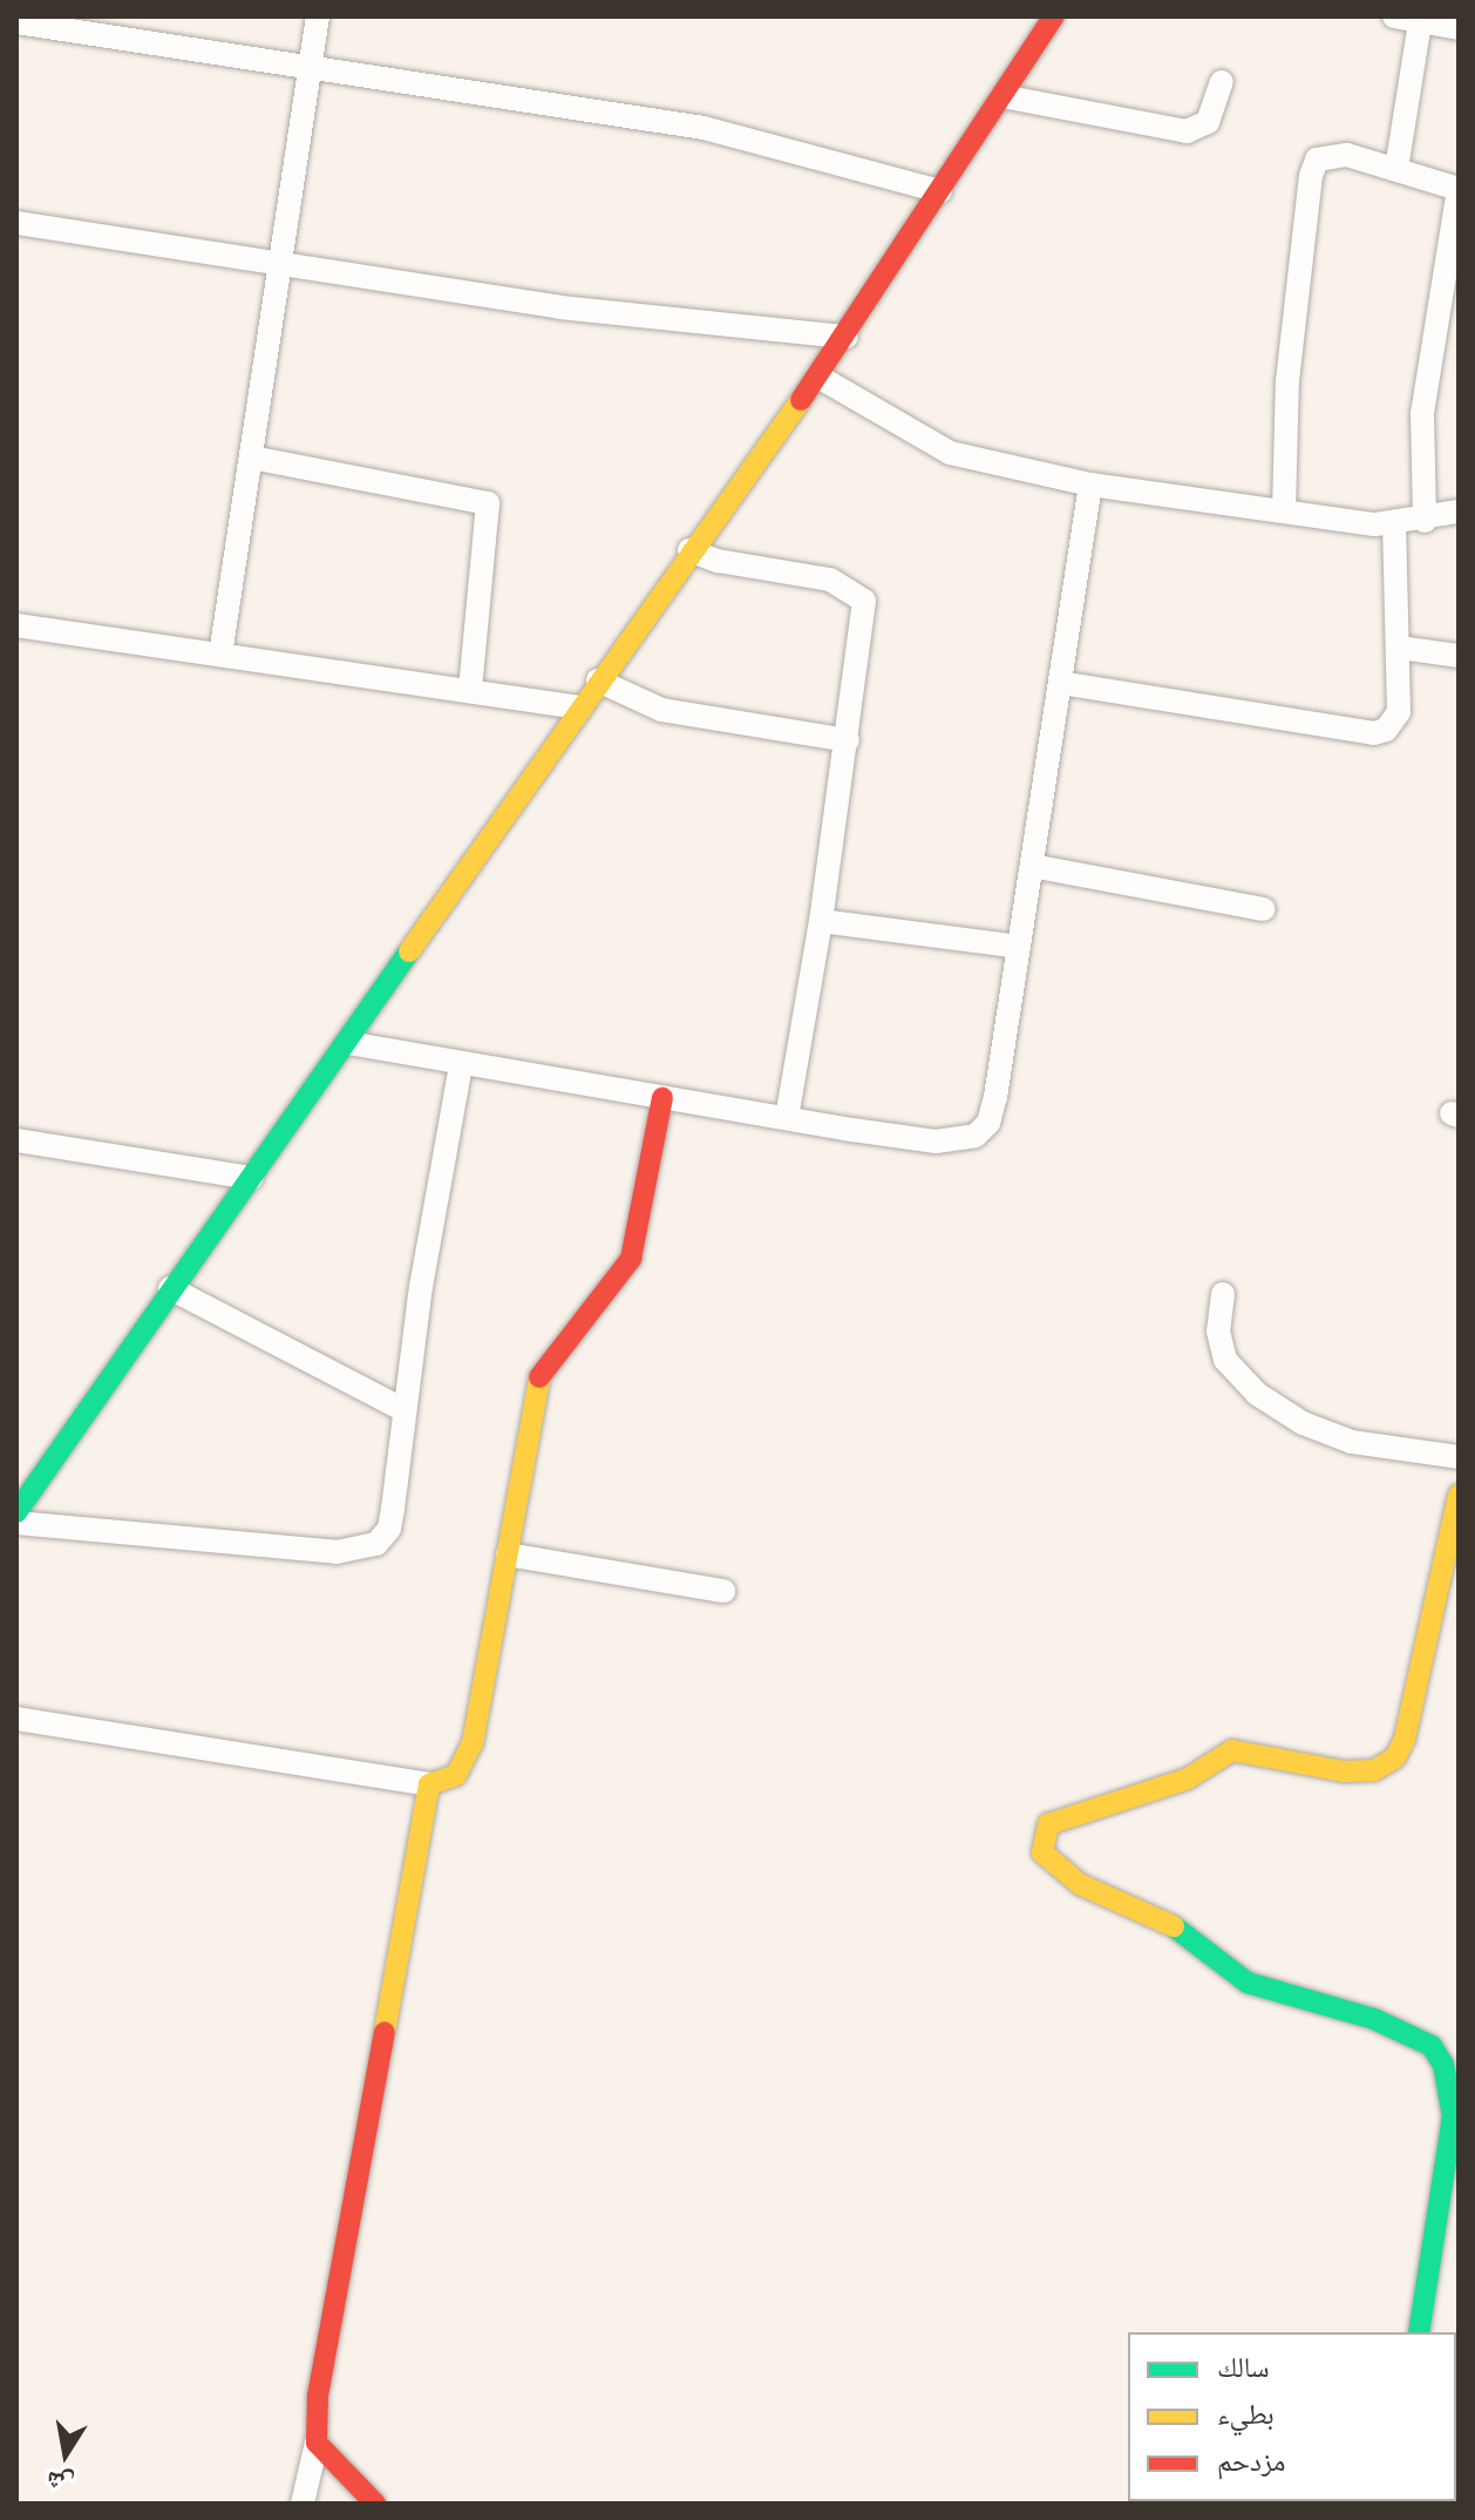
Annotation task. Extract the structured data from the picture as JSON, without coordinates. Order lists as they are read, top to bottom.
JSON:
{
  "legend": ["سالك", "بطيء", "مزدحم"],
  "north": "bottom"
}
